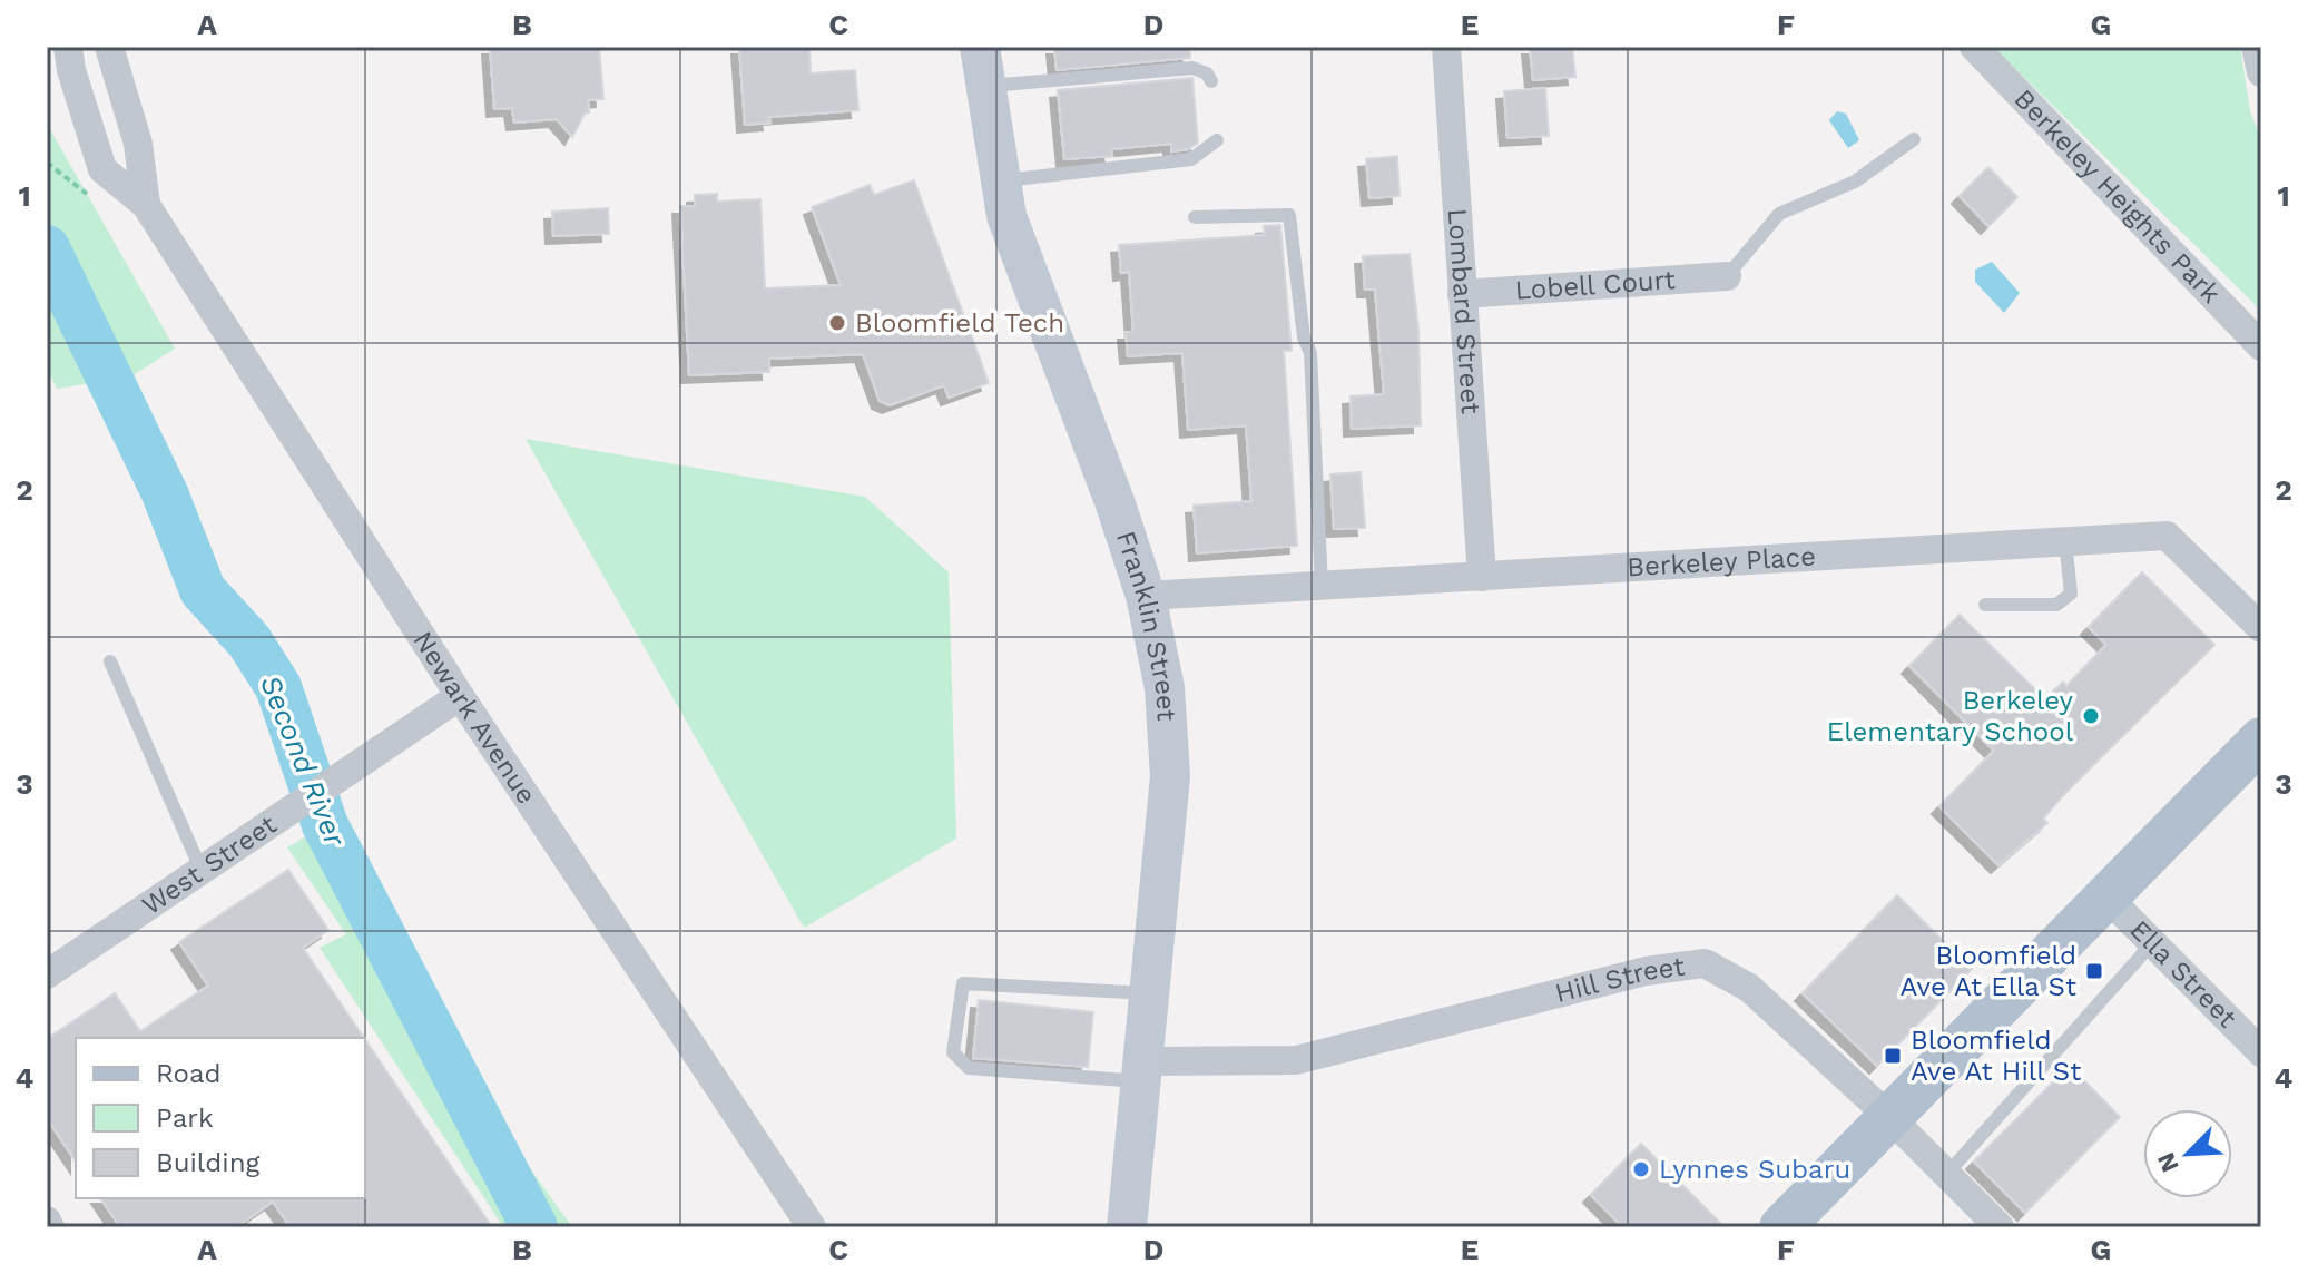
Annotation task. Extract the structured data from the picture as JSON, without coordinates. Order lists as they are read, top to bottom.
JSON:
{
  "streets": {
    "main road": ["Franklin Street"],
    "street": [
      "Berkeley Heights Park",
      "Lobell Court",
      "Lombard Street",
      "Berkeley Place",
      "Newark Avenue",
      "West Street",
      "Ella Street",
      "Hill Street"
    ]
  },
  "crossings": [
    ["Lobell Court", "Lombard Street"],
    ["Lombard Street", "Berkeley Place"],
    ["Berkeley Place", "Franklin Street"],
    ["Franklin Street", "Hill Street"],
    ["Newark Avenue", "West Street"]
  ],
  "water": ["Second River"],
  "places": {
    "other": ["Bloomfield Tech", "Berkeley Elementary School", "Lynnes Subaru"],
    "transit": ["Bloomfield Ave At Ella St", "Bloomfield Ave At Hill St"]
  },
  "legend": ["Road", "Park", "Building"],
  "north": "bottom left",
  "grid": {
    "columns": [
      "A",
      "B",
      "C",
      "D",
      "E",
      "F",
      "G"
    ],
    "rows": [
      "1",
      "2",
      "3",
      "4"
    ]
  }
}
